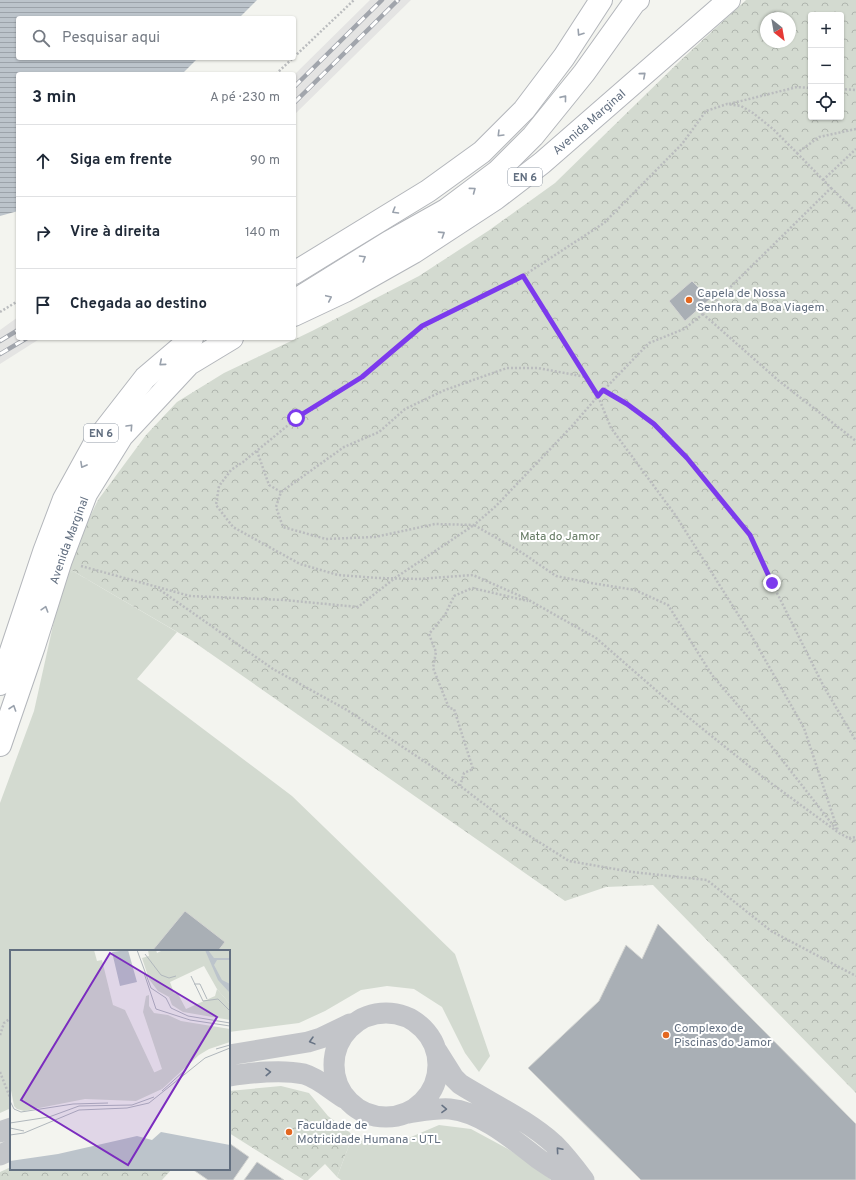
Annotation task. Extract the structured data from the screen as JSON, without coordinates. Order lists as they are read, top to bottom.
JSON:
{
  "streets": {
    "main road": ["Avenida Marginal", "EN 6"]
  },
  "parks": ["Mata do Jamor"],
  "places": ["Capela de Nossa Senhora da Boa Viagem", "Complexo de Piscinas do Jamor", "Faculdade de Motricidade Humana - UTL"],
  "north": "bottom right",
  "page": {
    "map_buttons": ["+", "−"],
    "search": "Pesquisar aqui",
    "heading": ["3 min", "A pé · 230 m"],
    "list": [
      ["Siga em frente", "90 m"],
      ["Vire à direita", "140 m"],
      "Chegada ao destino"
    ]
  }
}
